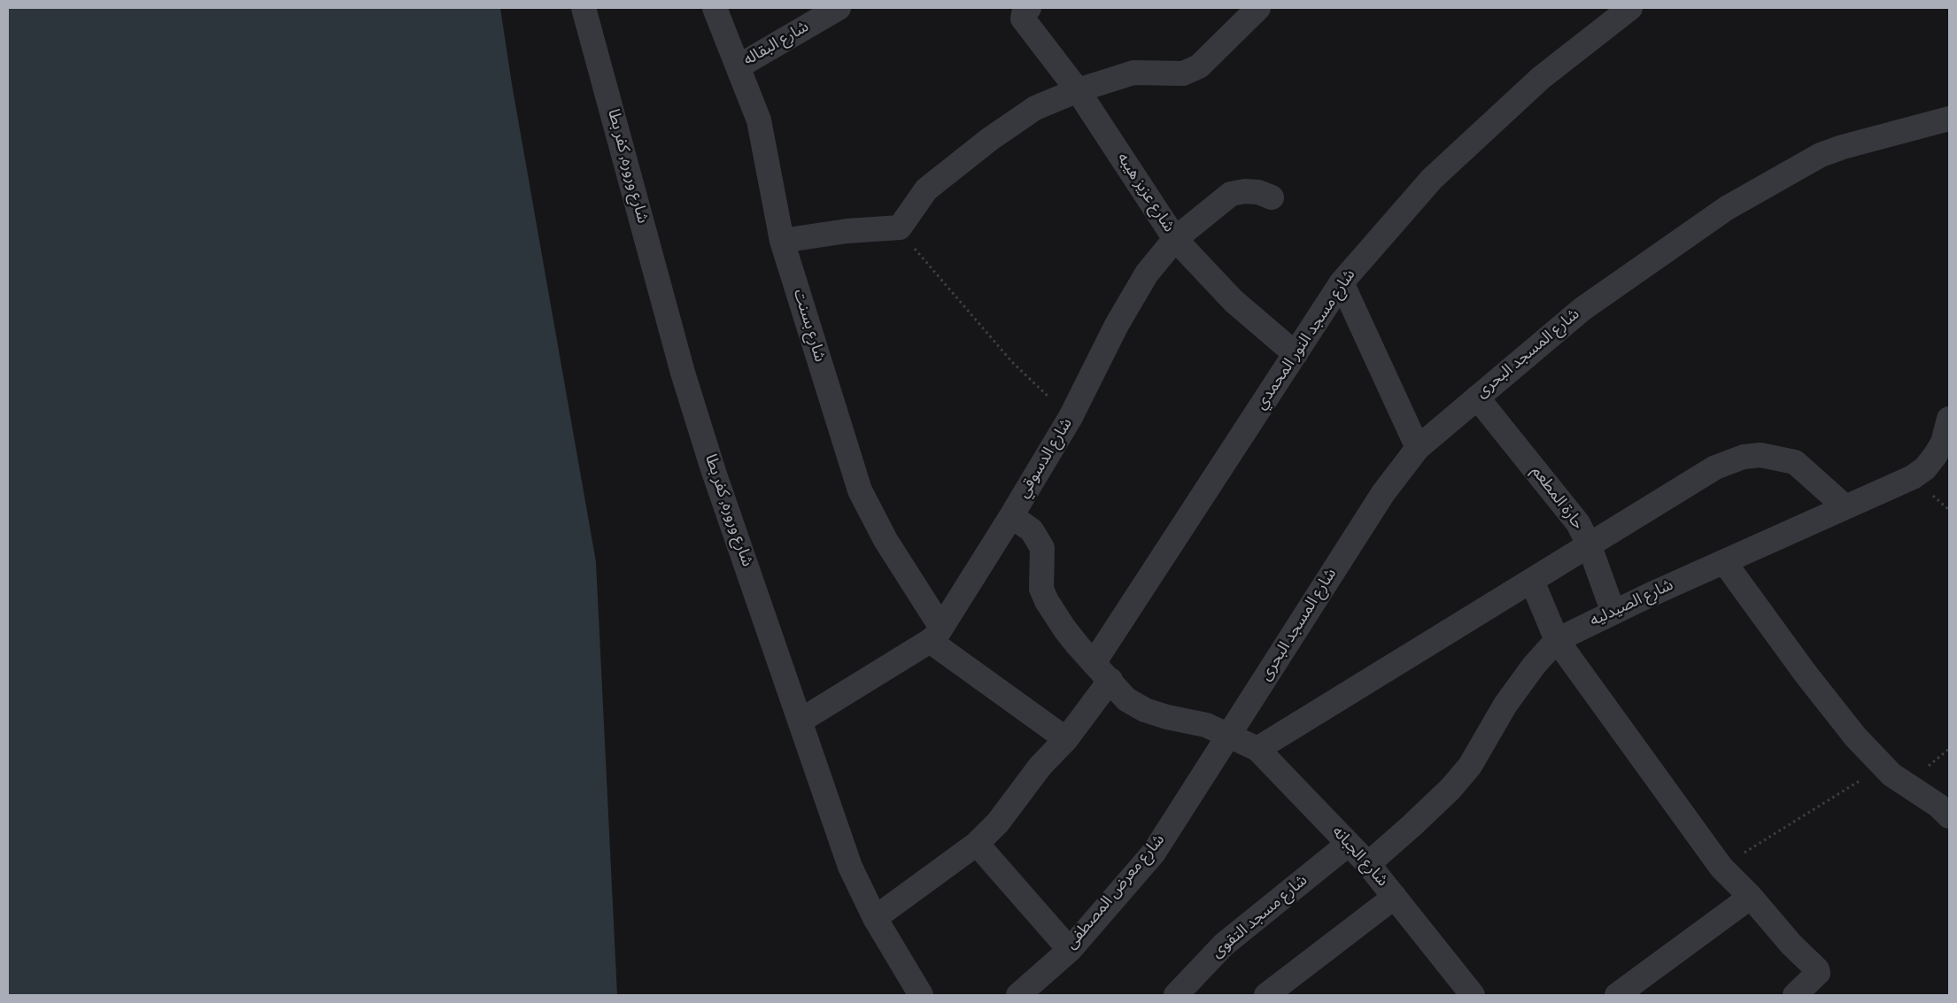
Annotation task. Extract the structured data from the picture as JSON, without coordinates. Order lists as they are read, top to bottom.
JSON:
{
  "streets": {
    "street": [
      "شارع البقاله",
      "شارع وروره, كفر بطا",
      "شارع عزيز هيبه",
      "شارع بسنت",
      "شارع مسجد النور المحمدي",
      "شارع المسجد البحرى",
      "شارع الدسوقي",
      "حارة المطعم",
      "شارع الصيدليه",
      "شارع الجبانه",
      "شارع معرض المصطفى",
      "شارع مسجد التقوى"
    ]
  },
  "crossings": [
    ["شارع البقاله", "شارع بسنت"],
    ["شارع وروره, كفر بطا", "شارع الدسوقي"],
    ["شارع عزيز هيبه", "شارع مسجد النور المحمدي"],
    ["شارع عزيز هيبه", "شارع الدسوقي"],
    ["شارع بسنت", "شارع الدسوقي"],
    ["شارع مسجد النور المحمدي", "شارع الجبانه"],
    ["شارع المسجد البحرى", "حارة المطعم"],
    ["شارع المسجد البحرى", "شارع الجبانه"],
    ["شارع المسجد البحرى", "شارع معرض المصطفى"],
    ["شارع الدسوقي", "شارع الجبانه"],
    ["حارة المطعم", "شارع الصيدليه"],
    ["شارع الصيدليه", "شارع الجبانه"],
    ["شارع الجبانه", "شارع معرض المصطفى"],
    ["شارع الجبانه", "شارع مسجد التقوى"]
  ]
}
